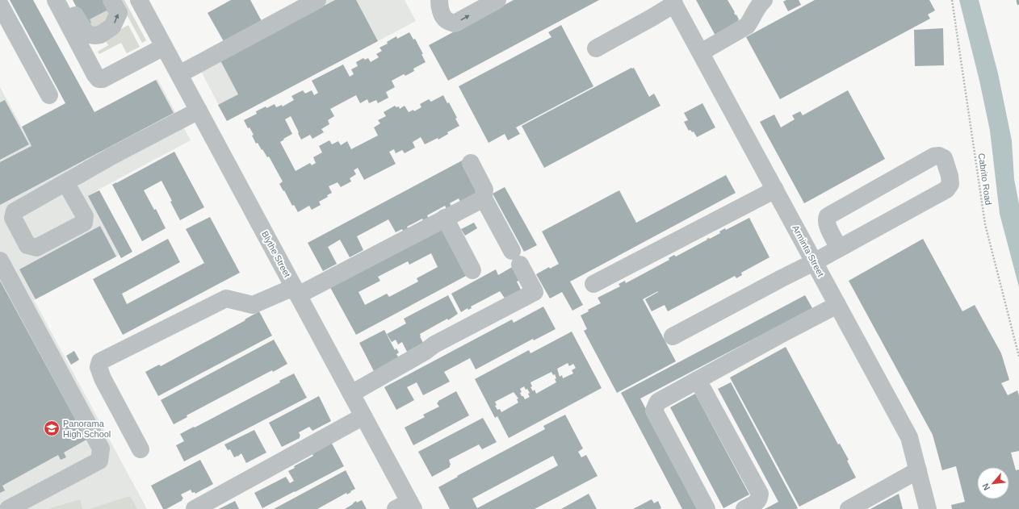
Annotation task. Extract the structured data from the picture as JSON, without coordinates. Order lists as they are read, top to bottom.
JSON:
{
  "streets": {
    "street": ["Arminta Street", "Blythe Street"],
    "path": ["Cabrito Road"]
  },
  "places": {
    "school or university": ["Panorama High School"]
  },
  "north": "bottom left"
}
